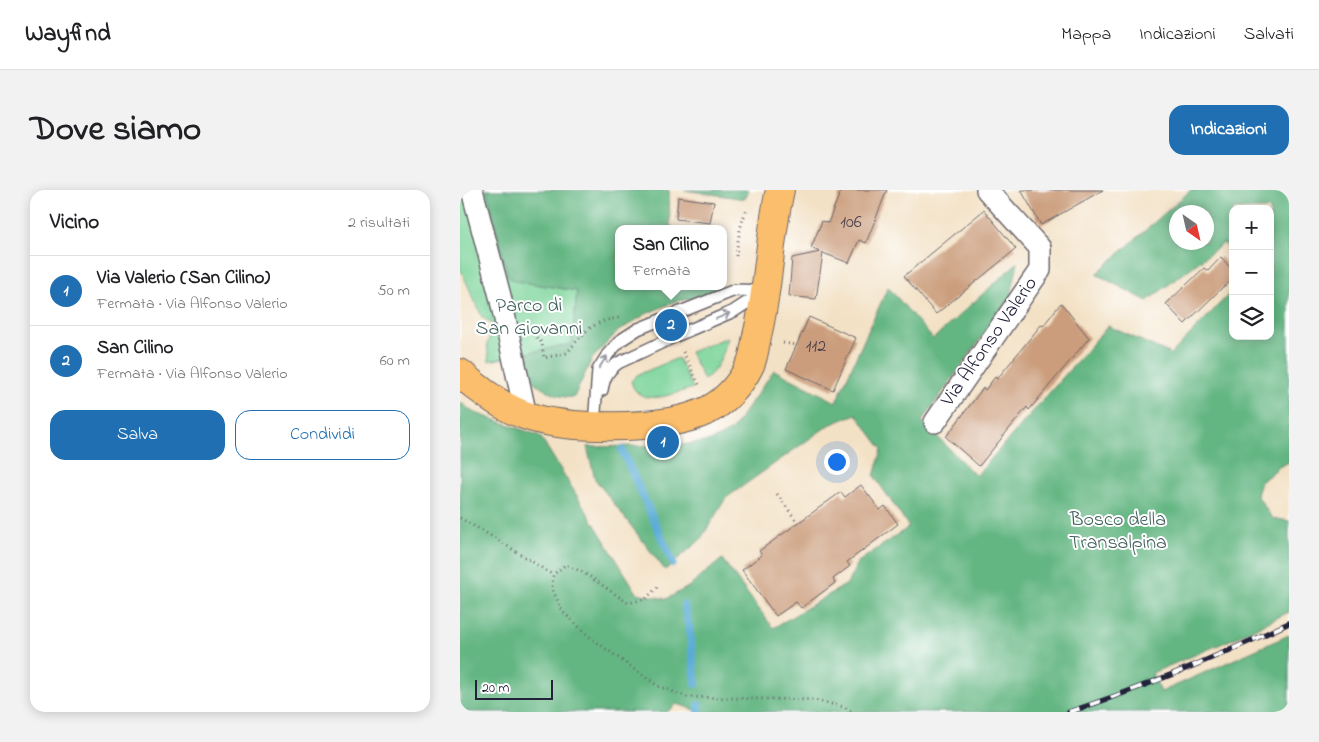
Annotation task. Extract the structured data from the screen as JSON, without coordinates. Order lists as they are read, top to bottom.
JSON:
{
  "streets": {
    "street": ["Via Alfonso Valerio"]
  },
  "parks": ["Parco di San Giovanni", "Bosco della Transalpina"],
  "house_numbers": ["106", "112"],
  "scale_bar": "20 m",
  "north": "bottom right",
  "page": {
    "header": "Wayfind",
    "nav": ["Mappa", "Indicazioni", "Salvati"],
    "title": "Dove siamo",
    "buttons": [
      "Indicazioni",
      ["Salva", "Condividi"]
    ],
    "heading": ["Vicino", "2 risultati"],
    "map_buttons": ["+", "−"],
    "popup": ["San Cilino", "Fermata"],
    "list": [
      {
        "mark": "1",
        "name": "Via Valerio (San Cilino)",
        "note": "Fermata · Via Alfonso Valerio",
        "value": "50 m"
      },
      {
        "mark": "2",
        "name": "San Cilino",
        "note": "Fermata · Via Alfonso Valerio",
        "value": "60 m"
      }
    ],
    "pins": ["2", "1"],
    "scale": "20 m"
  }
}
